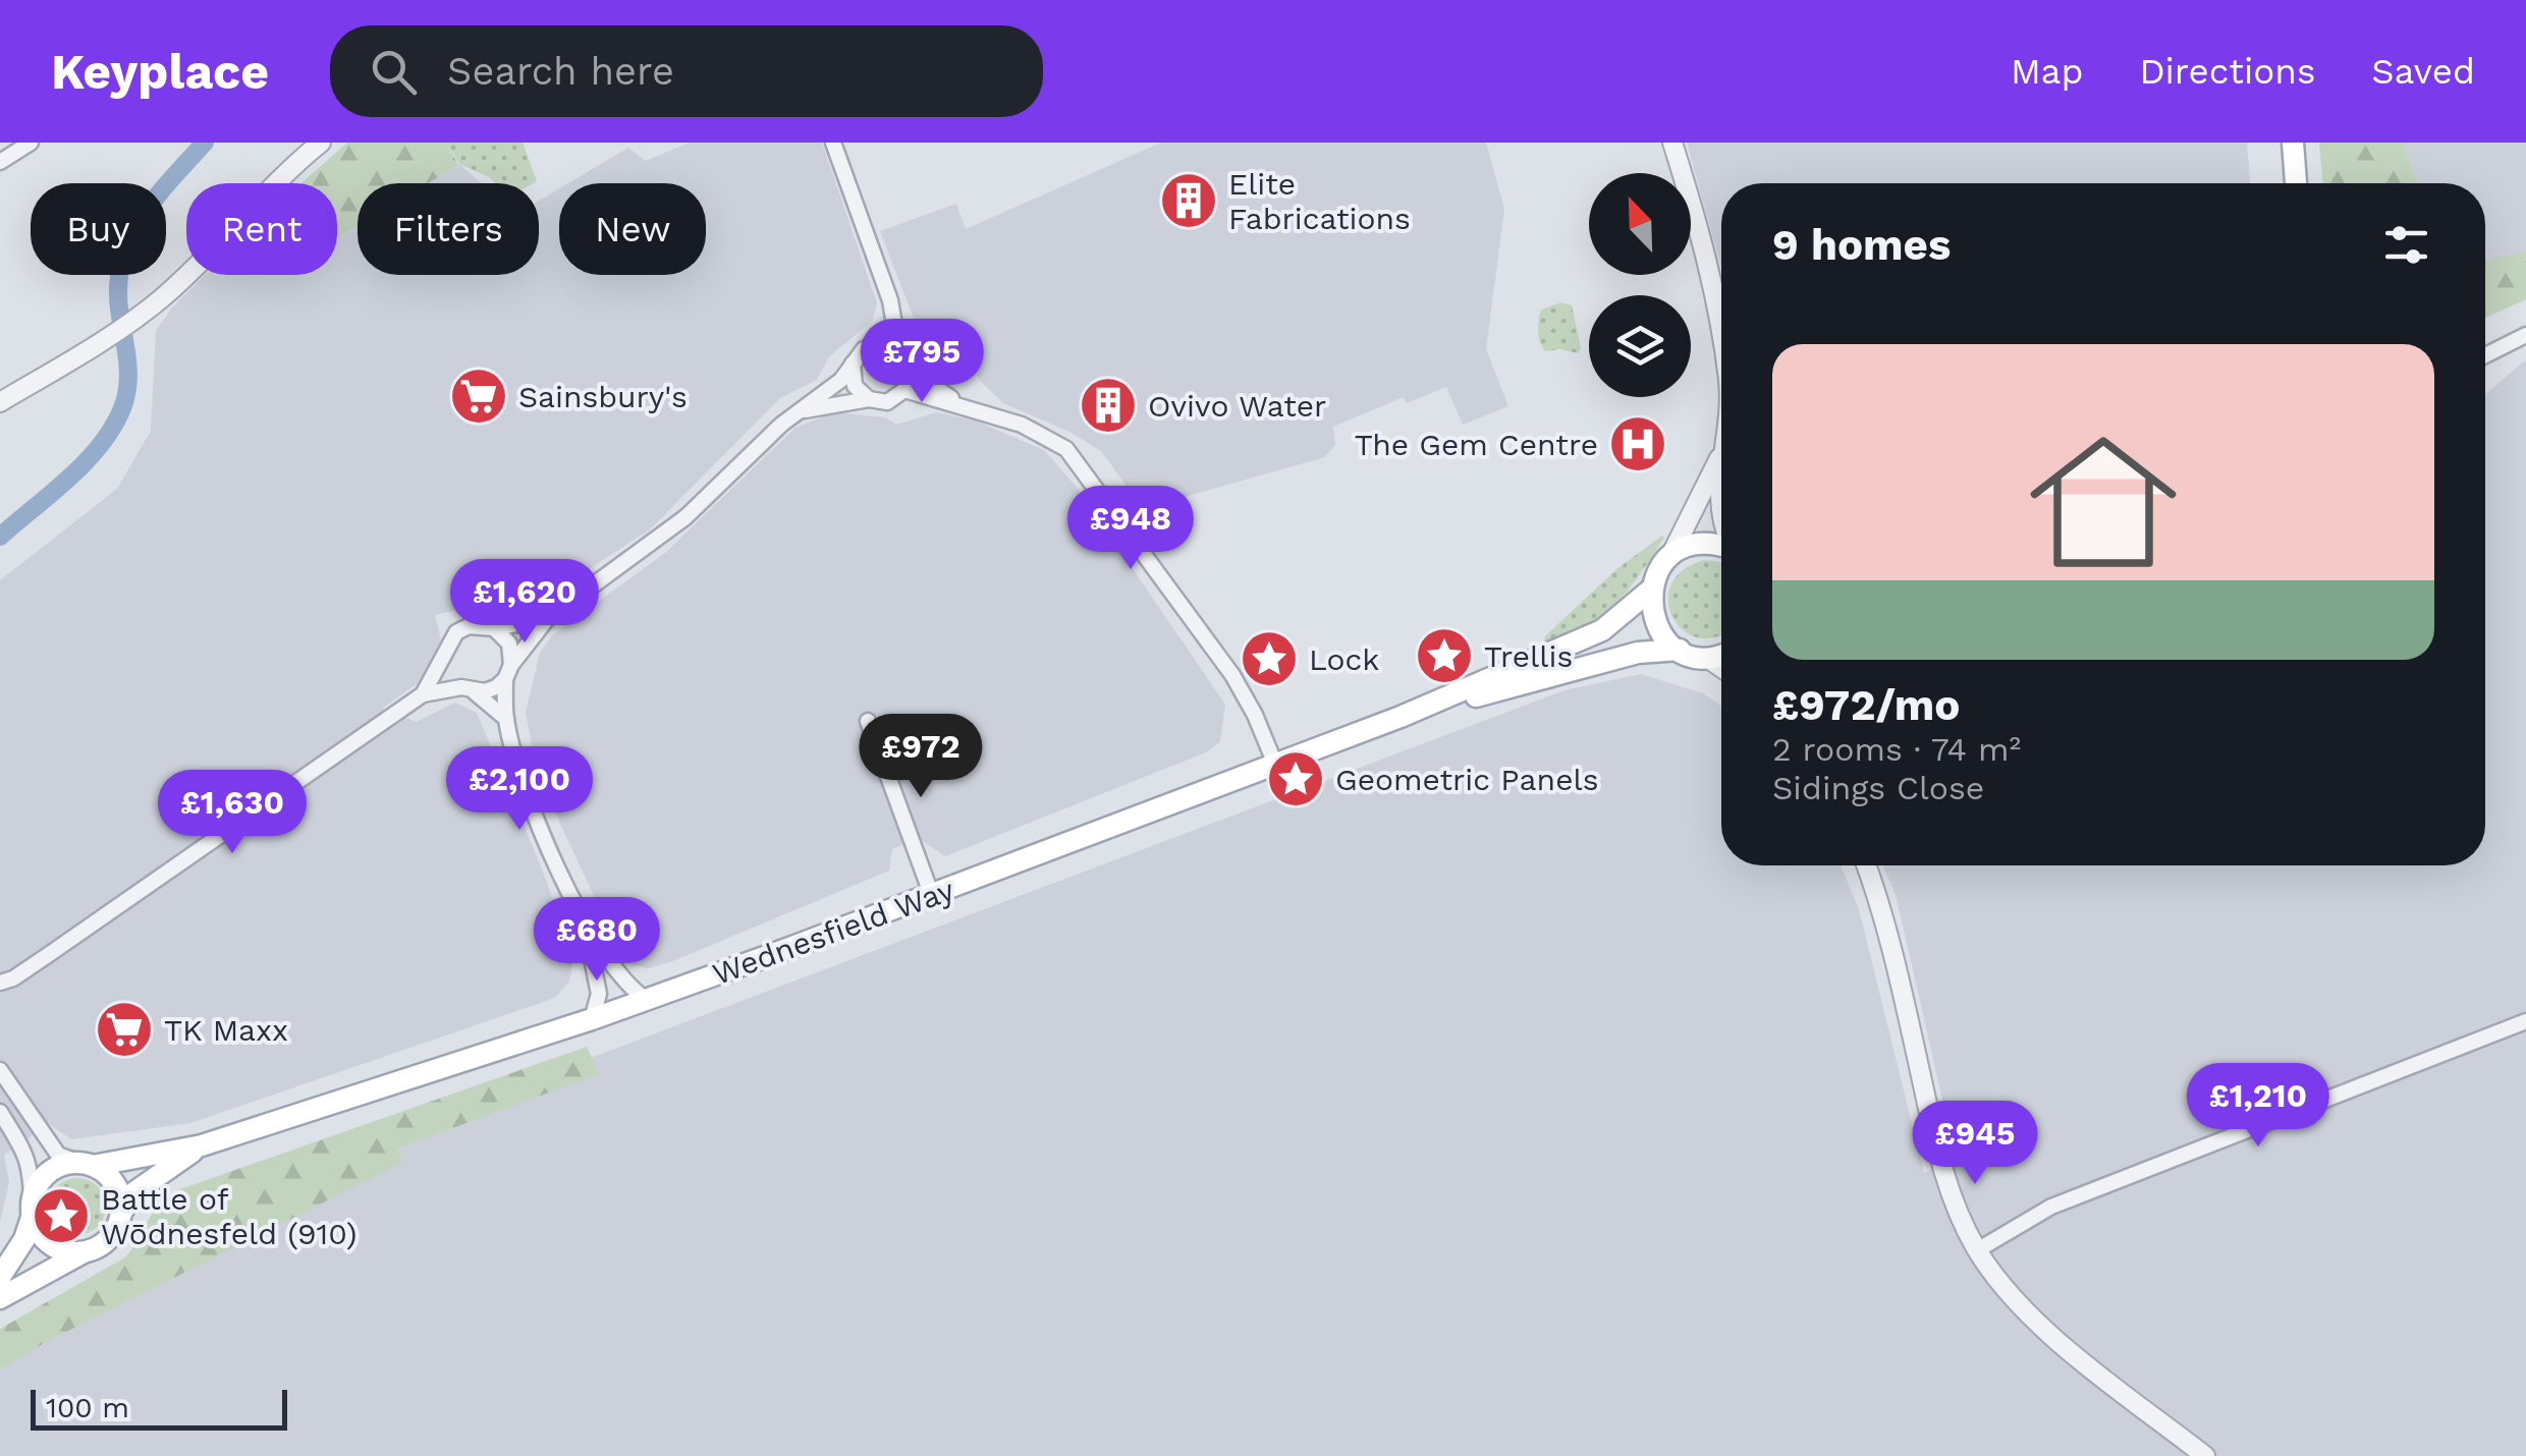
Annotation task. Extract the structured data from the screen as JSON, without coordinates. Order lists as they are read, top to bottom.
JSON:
{
  "streets": {
    "main road": ["Wednesfield Way"]
  },
  "places": {
    "building": ["Elite Fabrications", "Ovivo Water"],
    "supermarket": ["Sainsbury's", "TK Maxx"],
    "hospital": ["The Gem Centre"],
    "place": [
      "Trellis",
      "Lock",
      "Geometric Panels",
      "Battle of Wōdnesfeld (910)"
    ]
  },
  "scale_bar": "100 m",
  "north": "top left",
  "page": {
    "header": "Keyplace",
    "search": "Search here",
    "nav": ["Map", "Directions", "Saved"],
    "chip": [
      "Buy",
      "Rent",
      "Filters",
      "New"
    ],
    "heading": "9 homes",
    "list": [
      {
        "name": "£972/mo",
        "note": "2 rooms · 74 m² · Sidings Close"
      }
    ],
    "price": [
      "£795",
      "£948",
      "£1,620",
      "£972",
      "£2,100",
      "£1,630",
      "£680",
      "£1,210",
      "£945"
    ],
    "scale": "100 m"
  }
}
